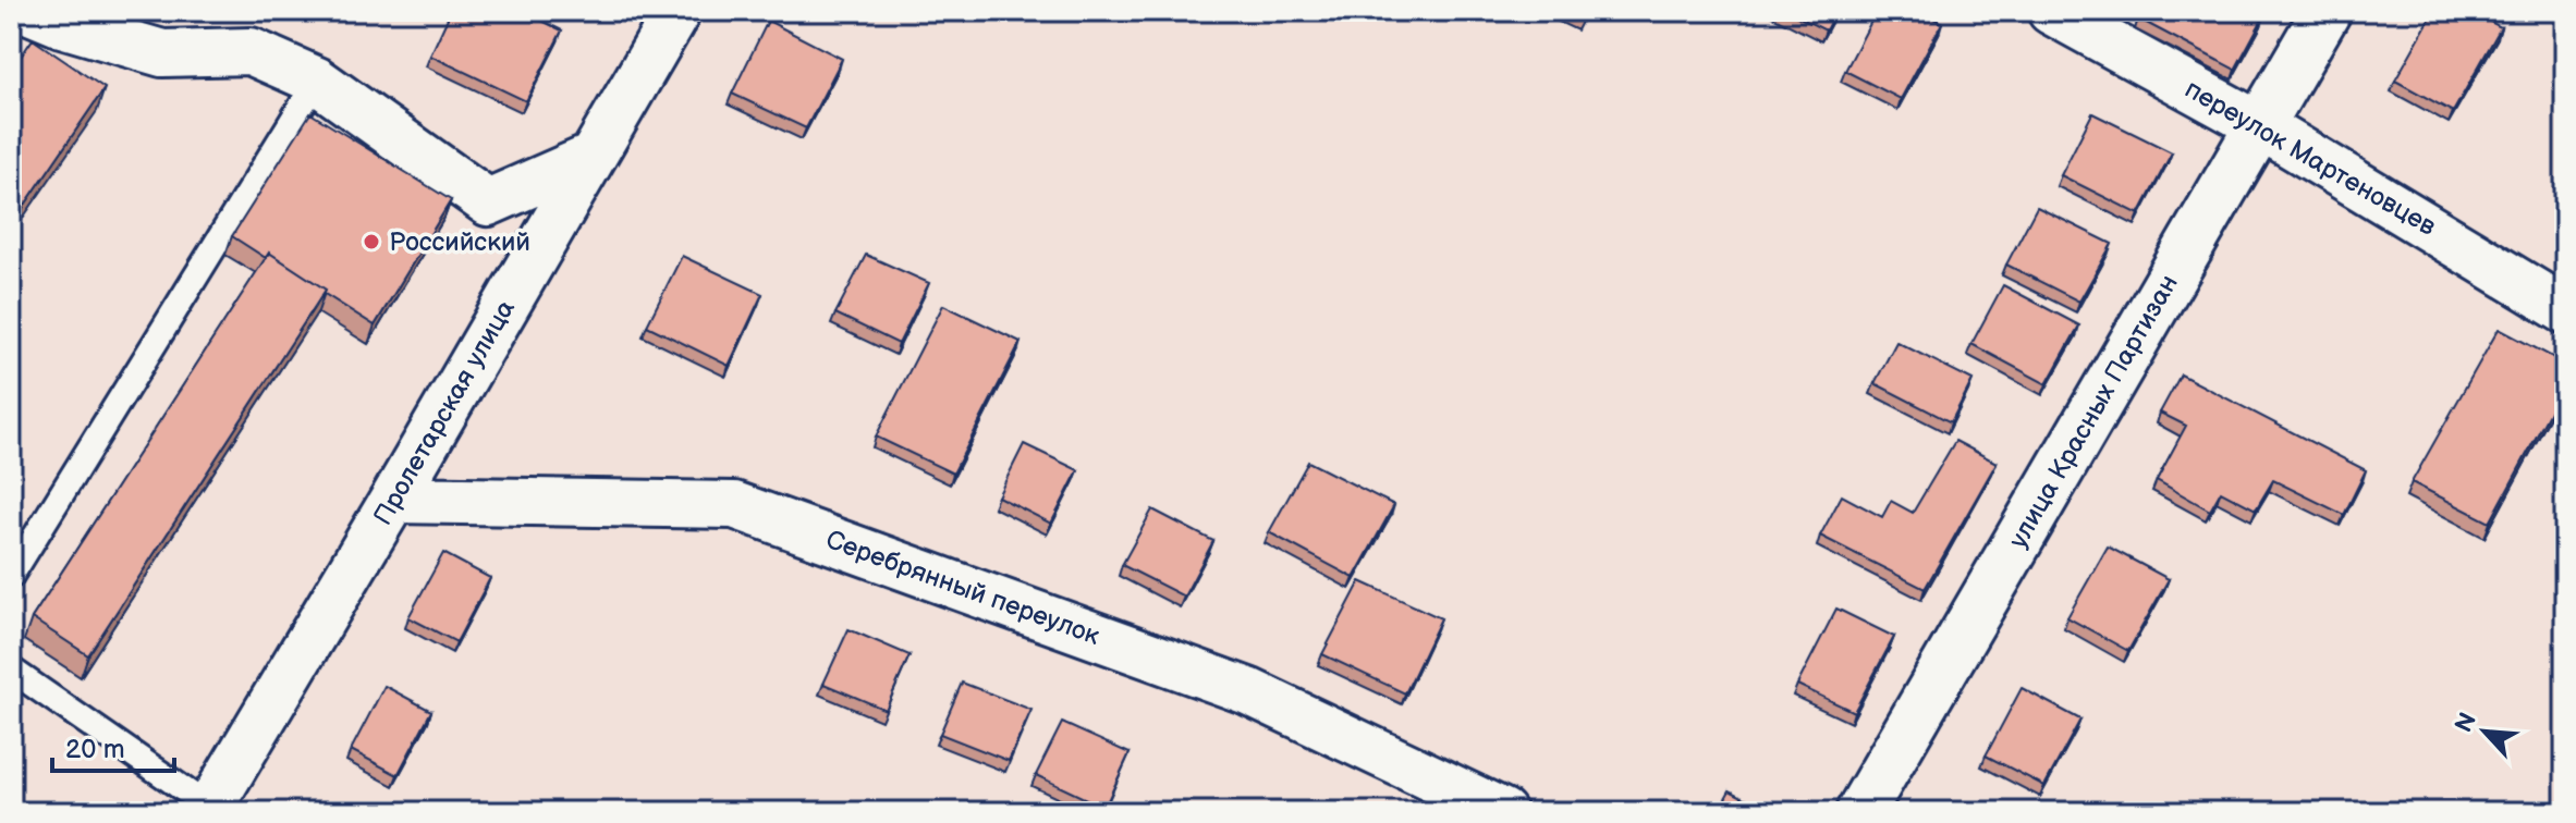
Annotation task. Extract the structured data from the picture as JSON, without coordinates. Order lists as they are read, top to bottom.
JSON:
{
  "streets": {
    "street": [
      "переулок Мартеновцев",
      "улица Красных Партизан",
      "Пролетарская улица",
      "Серебрянный переулок"
    ]
  },
  "crossings": [
    ["переулок Мартеновцев", "улица Красных Партизан"],
    ["Пролетарская улица", "Серебрянный переулок"]
  ],
  "places": ["Российский"],
  "scale_bar": "20 m",
  "north": "top left"
}
